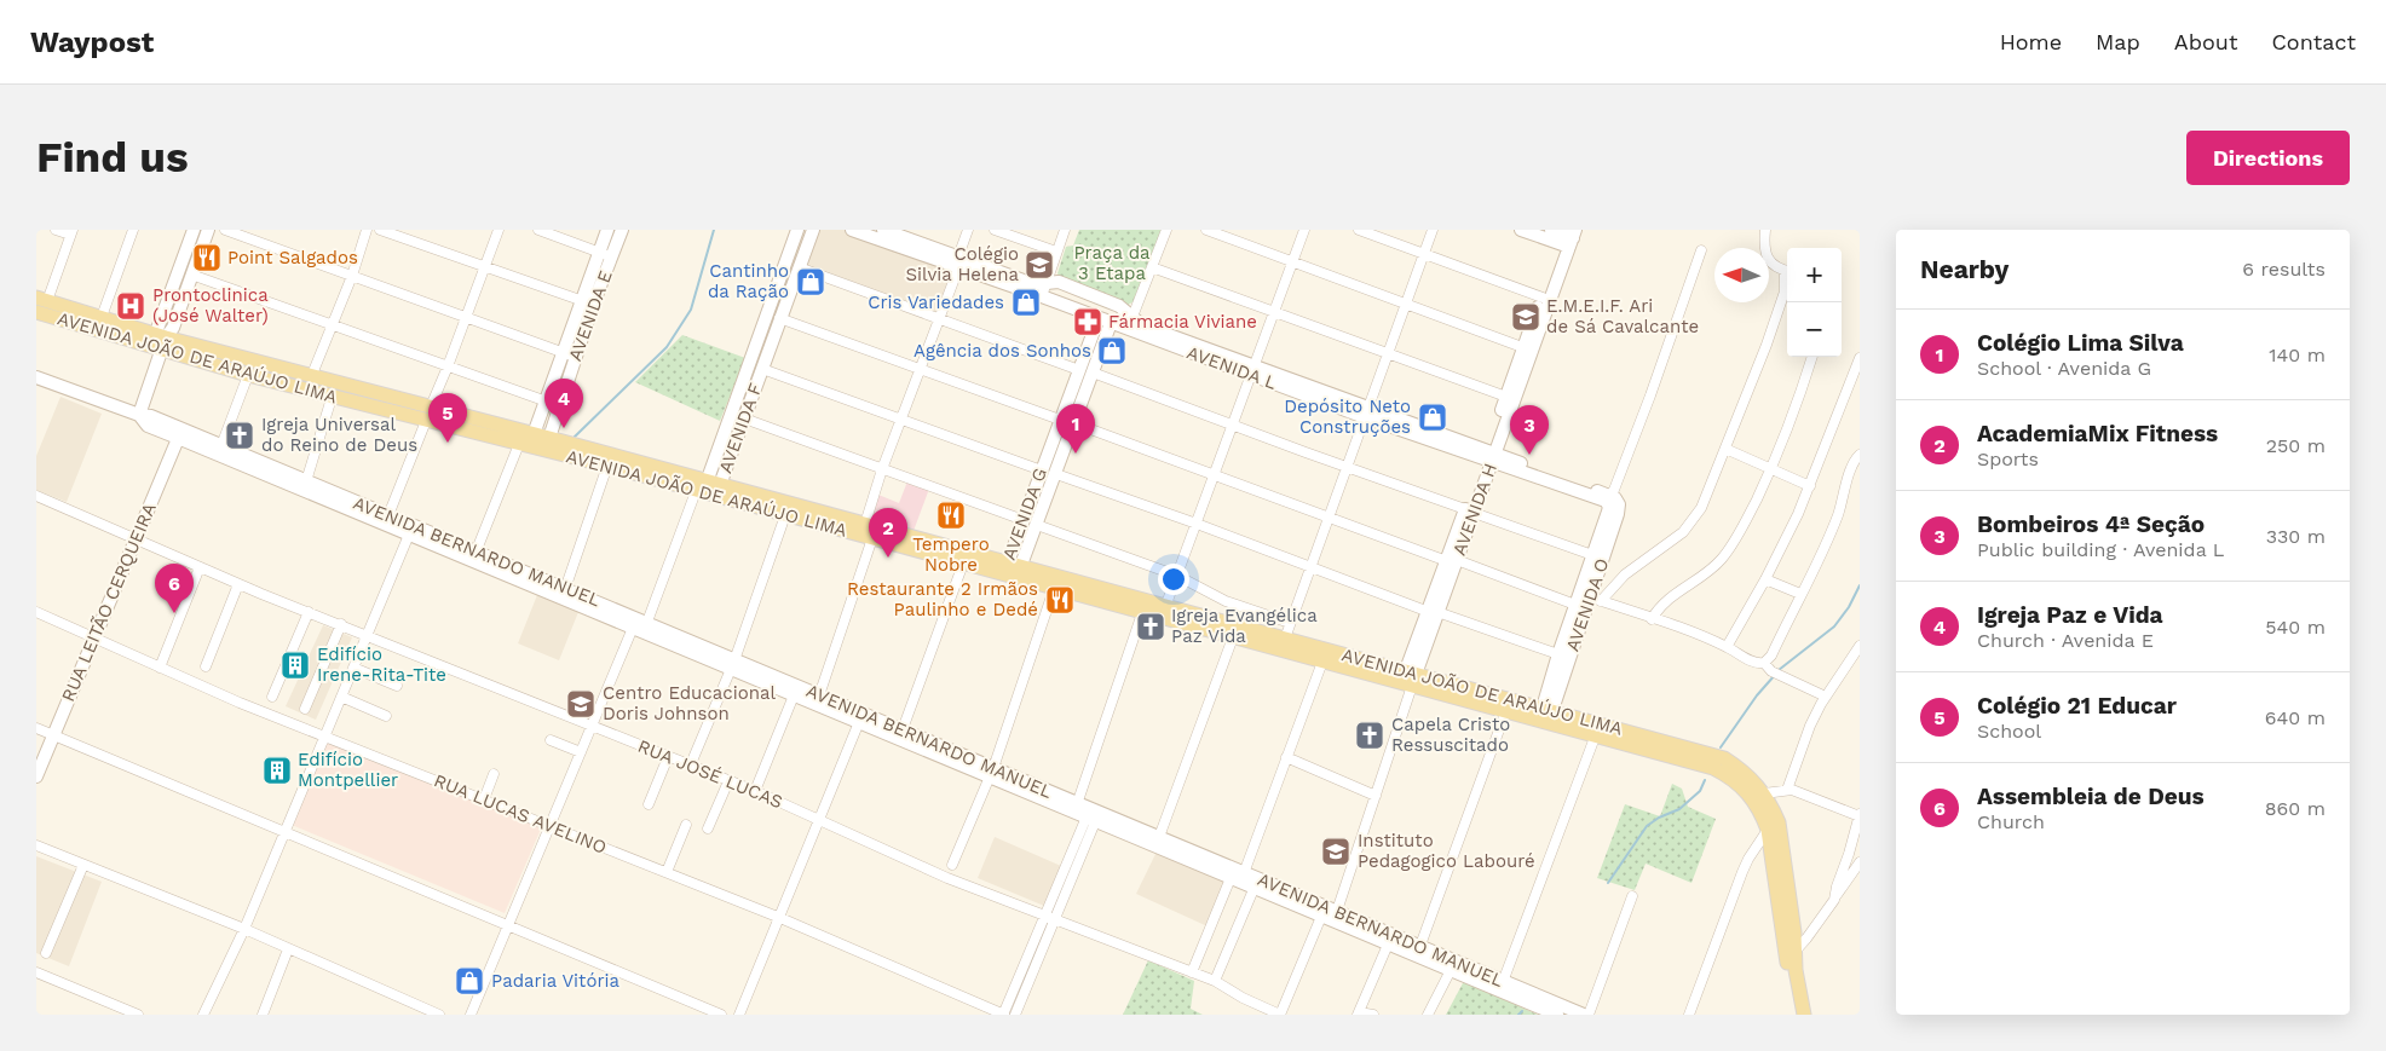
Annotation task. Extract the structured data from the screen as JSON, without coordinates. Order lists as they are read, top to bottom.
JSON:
{
  "streets": {
    "main road": ["AVENIDA JOÃO DE ARAÚJO LIMA"],
    "street": [
      "AVENIDA E",
      "AVENIDA L",
      "AVENIDA F",
      "AVENIDA H",
      "AVENIDA G",
      "AVENIDA BERNARDO MANUEL",
      "RUA LEITÃO CERQUEIRA",
      "AVENIDA O",
      "RUA JOSÉ LUCAS",
      "RUA LUCAS AVELINO"
    ]
  },
  "crossings": [
    ["AVENIDA E", "AVENIDA JOÃO DE ARAÚJO LIMA"],
    ["AVENIDA JOÃO DE ARAÚJO LIMA", "AVENIDA F"],
    ["AVENIDA JOÃO DE ARAÚJO LIMA", "AVENIDA H"],
    ["AVENIDA JOÃO DE ARAÚJO LIMA", "AVENIDA G"],
    ["AVENIDA JOÃO DE ARAÚJO LIMA", "AVENIDA O"],
    ["AVENIDA L", "AVENIDA H"],
    ["AVENIDA L", "AVENIDA G"],
    ["AVENIDA L", "AVENIDA O"],
    ["AVENIDA BERNARDO MANUEL", "RUA LEITÃO CERQUEIRA"],
    ["RUA LEITÃO CERQUEIRA", "RUA JOSÉ LUCAS"],
    ["RUA LEITÃO CERQUEIRA", "RUA LUCAS AVELINO"]
  ],
  "parks": ["Praça da 3 Etapa"],
  "places": {
    "restaurant": ["Point Salgados", "Tempero Nobre", "Restaurante 2 Irmãos Paulinho e Dedé"],
    "school or university": [
      "Colégio Silvia Helena",
      "E.M.E.I.F. Ari de Sá Cavalcante",
      "Centro Educacional Doris Johnson",
      "Instituto Pedagogico Labouré"
    ],
    "shop": [
      "Cantinho da Ração",
      "Cris Variedades",
      "Agência dos Sonhos",
      "Depósito Neto Construções",
      "Padaria Vitória"
    ],
    "hospital": ["Prontoclinica (José Walter)"],
    "pharmacy": ["Fármacia Viviane"],
    "church": ["Igreja Universal do Reino de Deus", "Igreja Evangélica Paz Vida", "Capela Cristo Ressuscitado"],
    "building": ["Edifício Irene-Rita-Tite", "Edifício Montpellier"]
  },
  "north": "left",
  "page": {
    "header": "Waypost",
    "nav": [
      "Home",
      "Map",
      "About",
      "Contact"
    ],
    "buttons": "Directions",
    "title": "Find us",
    "heading": ["Nearby", "6 results"],
    "map_buttons": ["+", "−"],
    "list": [
      {
        "mark": "1",
        "name": "Colégio Lima Silva",
        "note": "School · Avenida G",
        "value": "140 m"
      },
      {
        "mark": "2",
        "name": "AcademiaMix Fitness",
        "note": "Sports",
        "value": "250 m"
      },
      {
        "mark": "3",
        "name": "Bombeiros 4ª Seção",
        "note": "Public building · Avenida L",
        "value": "330 m"
      },
      {
        "mark": "4",
        "name": "Igreja Paz e Vida",
        "note": "Church · Avenida E",
        "value": "540 m"
      },
      {
        "mark": "5",
        "name": "Colégio 21 Educar",
        "note": "School",
        "value": "640 m"
      },
      {
        "mark": "6",
        "name": "Assembleia de Deus",
        "note": "Church",
        "value": "860 m"
      }
    ],
    "pins": [
      "4",
      "5",
      "1",
      "3",
      "2",
      "6"
    ]
  }
}
